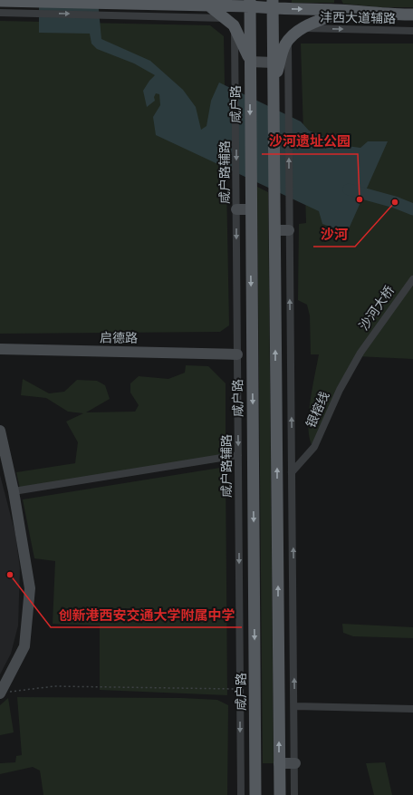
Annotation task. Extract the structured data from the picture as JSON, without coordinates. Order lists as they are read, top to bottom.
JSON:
{
  "streets": {
    "main road": ["咸户路"],
    "street": [
      "沣西大道辅路",
      "咸户路辅路",
      "沙河大桥",
      "启德路",
      "银榕线"
    ]
  },
  "crossings": [
    ["咸户路辅路", "启德路"],
    ["沙河大桥", "银榕线"]
  ],
  "one_way": ["沣西大道辅路"],
  "places": ["沙河遗址公园", "沙河", "创新港西安交通大学附属中学"]
}
